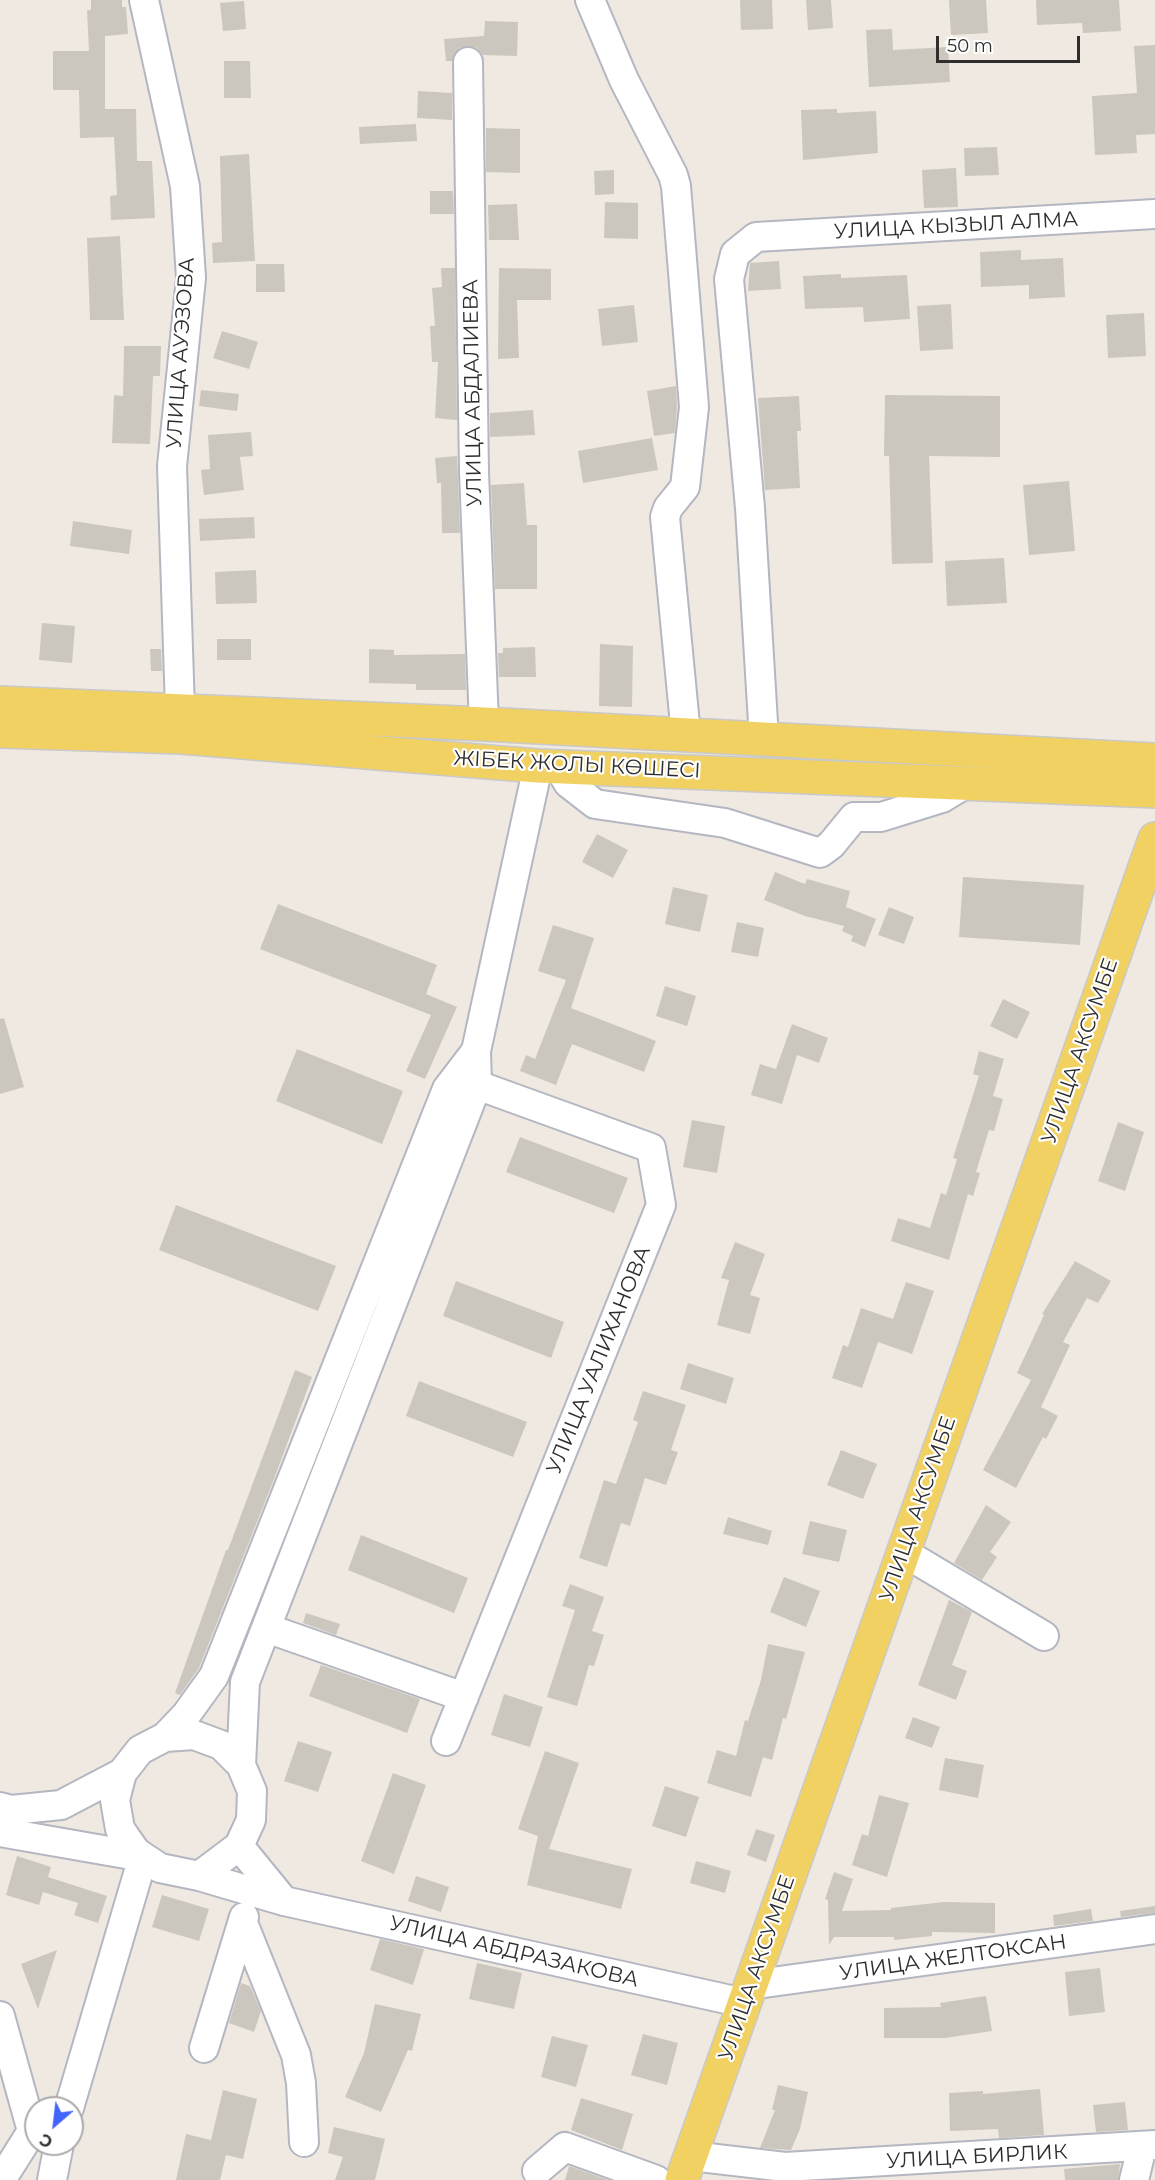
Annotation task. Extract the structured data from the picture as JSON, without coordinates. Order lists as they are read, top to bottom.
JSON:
{
  "streets": {
    "main road": ["ЖІБЕК ЖОЛЫ КӨШЕСІ", "УЛИЦА АКСУМБЕ"],
    "street": [
      "УЛИЦА КЫЗЫЛ АЛМА",
      "УЛИЦА АУЭЗОВА",
      "УЛИЦА АБДАЛИЕВА",
      "УЛИЦА УАЛИХАНОВА",
      "УЛИЦА АБДРАЗАКОВА",
      "УЛИЦА ЖЕЛТОКСАН",
      "УЛИЦА БИРЛИК"
    ]
  },
  "crossings": [
    ["УЛИЦА КЫЗЫЛ АЛМА", "ЖІБЕК ЖОЛЫ КӨШЕСІ"],
    ["УЛИЦА АУЭЗОВА", "ЖІБЕК ЖОЛЫ КӨШЕСІ"],
    ["УЛИЦА АБДАЛИЕВА", "ЖІБЕК ЖОЛЫ КӨШЕСІ"],
    ["УЛИЦА АКСУМБЕ", "УЛИЦА АБДРАЗАКОВА"],
    ["УЛИЦА АКСУМБЕ", "УЛИЦА ЖЕЛТОКСАН"],
    ["УЛИЦА АКСУМБЕ", "УЛИЦА БИРЛИК"],
    ["УЛИЦА АБДРАЗАКОВА", "УЛИЦА ЖЕЛТОКСАН"]
  ],
  "scale_bar": "50 m",
  "north": "bottom left"
}
